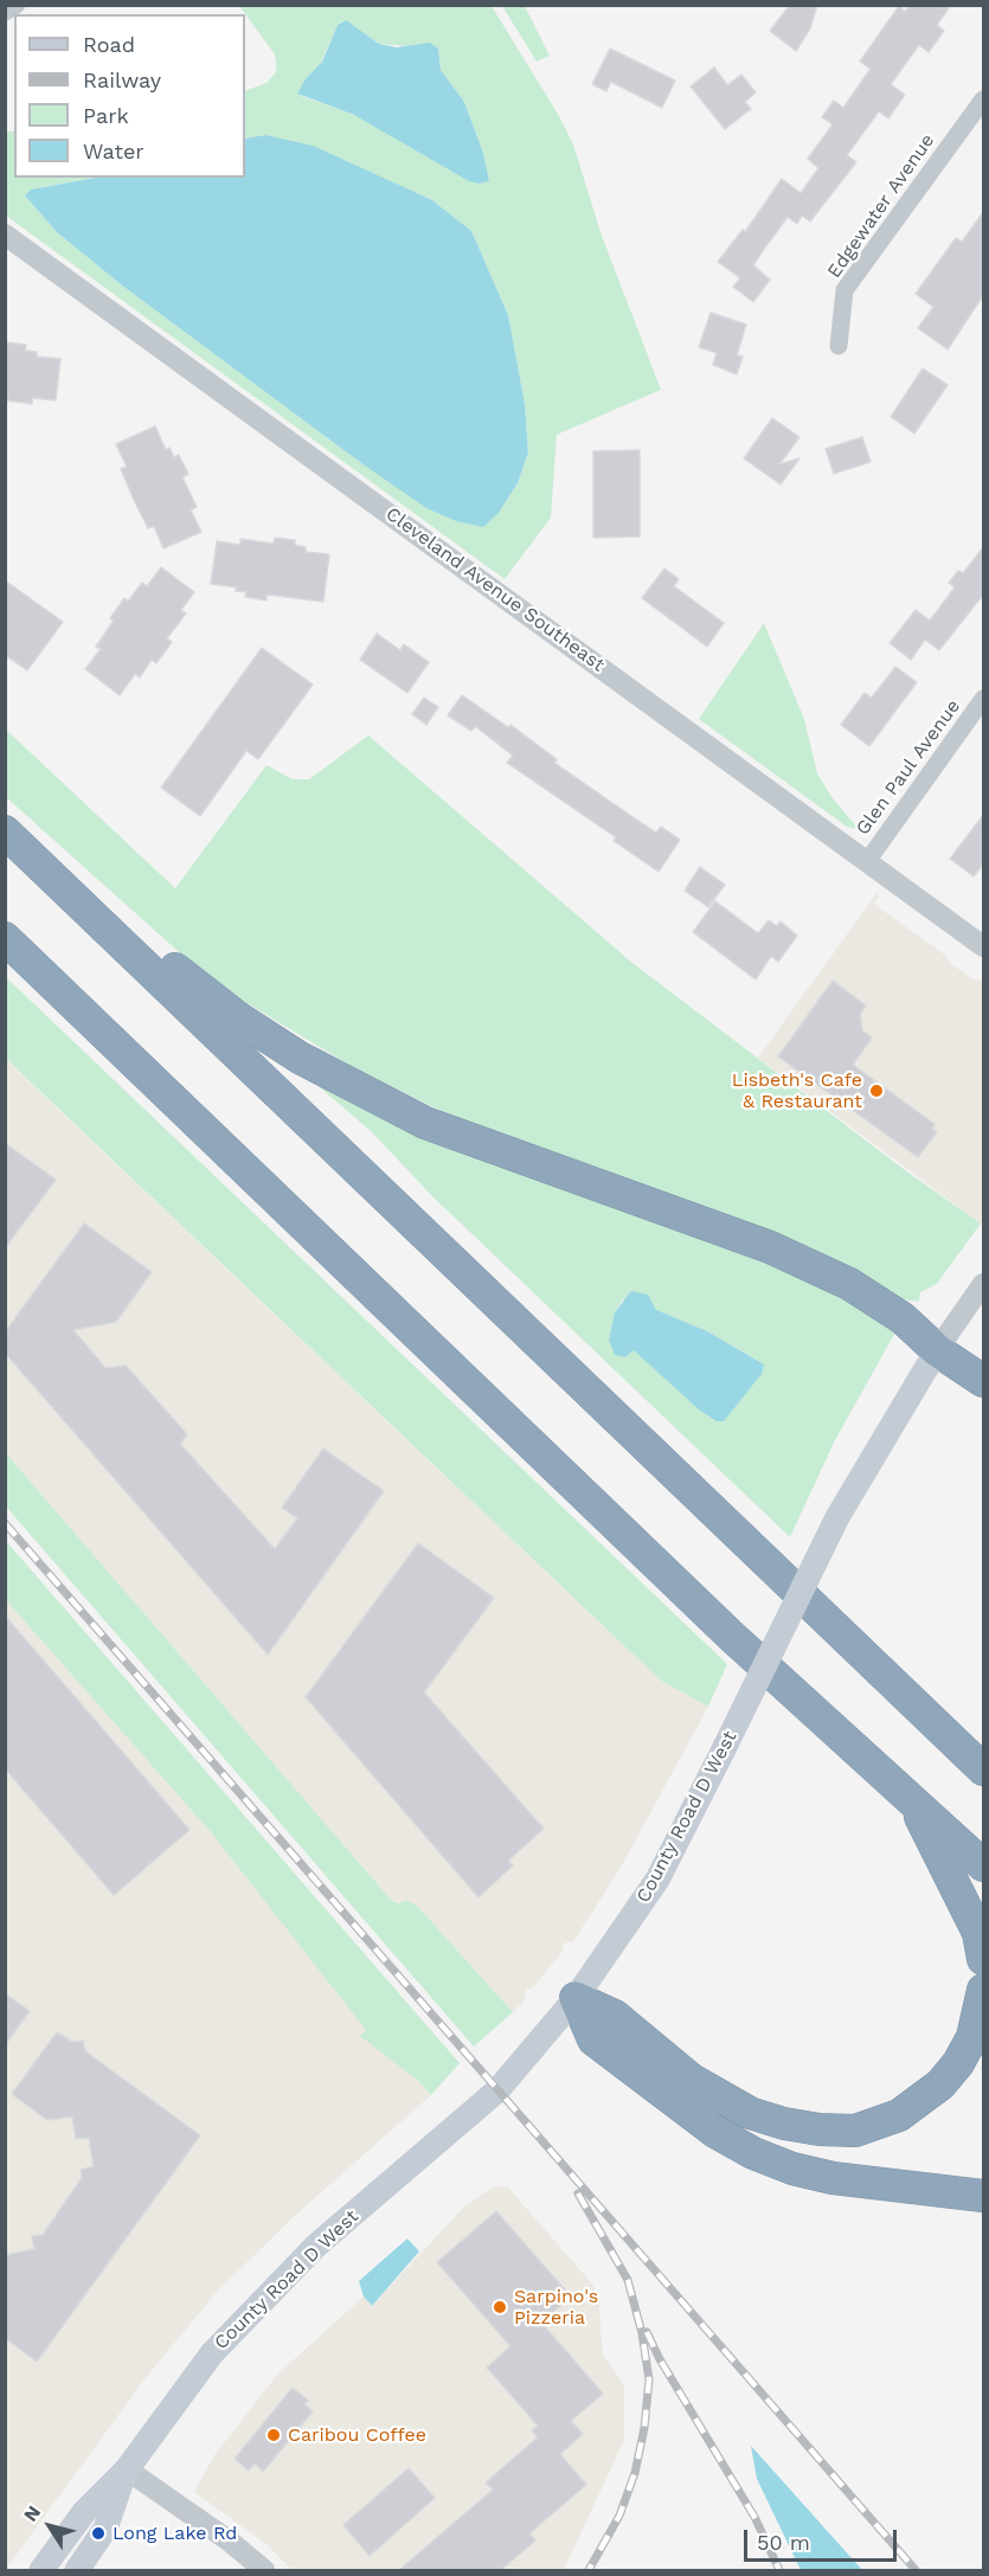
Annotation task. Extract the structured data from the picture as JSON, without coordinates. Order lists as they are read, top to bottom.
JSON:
{
  "streets": {
    "main road": ["County Road D West"],
    "street": ["Edgewater Avenue", "Cleveland Avenue Southeast", "Glen Paul Avenue"]
  },
  "crossings": [
    ["Cleveland Avenue Southeast", "Glen Paul Avenue"]
  ],
  "places": [
    "Lisbeth's Cafe & Restaurant",
    "Sarpino's Pizzeria",
    "Caribou Coffee",
    "Long Lake Rd"
  ],
  "legend": [
    "Road",
    "Railway",
    "Park",
    "Water"
  ],
  "scale_bar": "50 m",
  "north": "top left"
}
